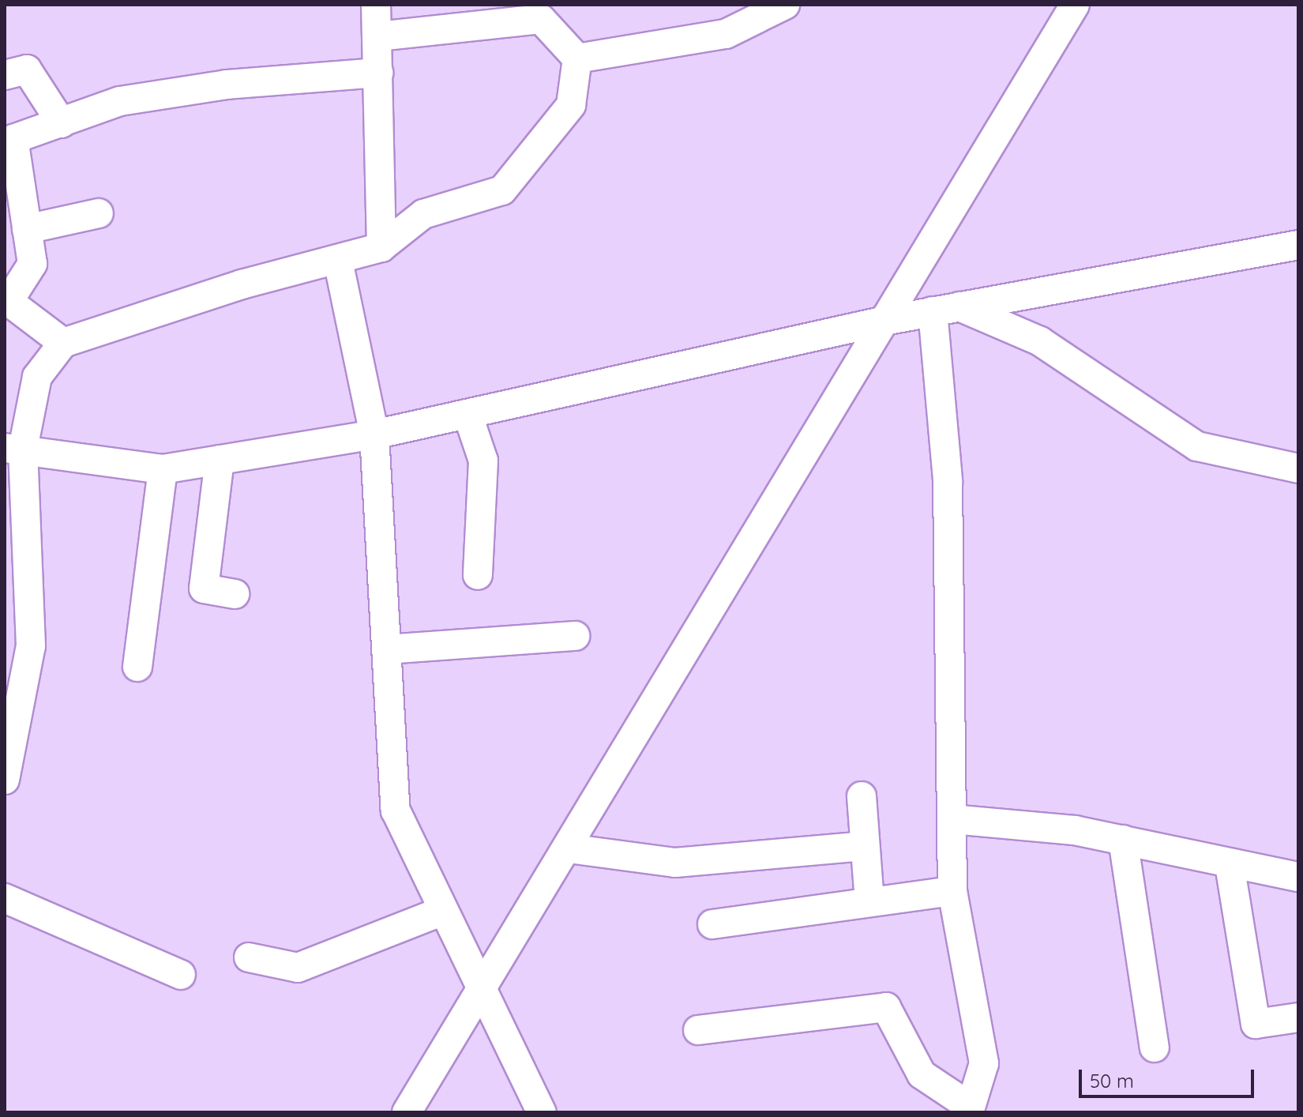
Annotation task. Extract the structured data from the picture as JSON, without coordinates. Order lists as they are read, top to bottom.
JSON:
{
  "scale_bar": "50 m"
}
